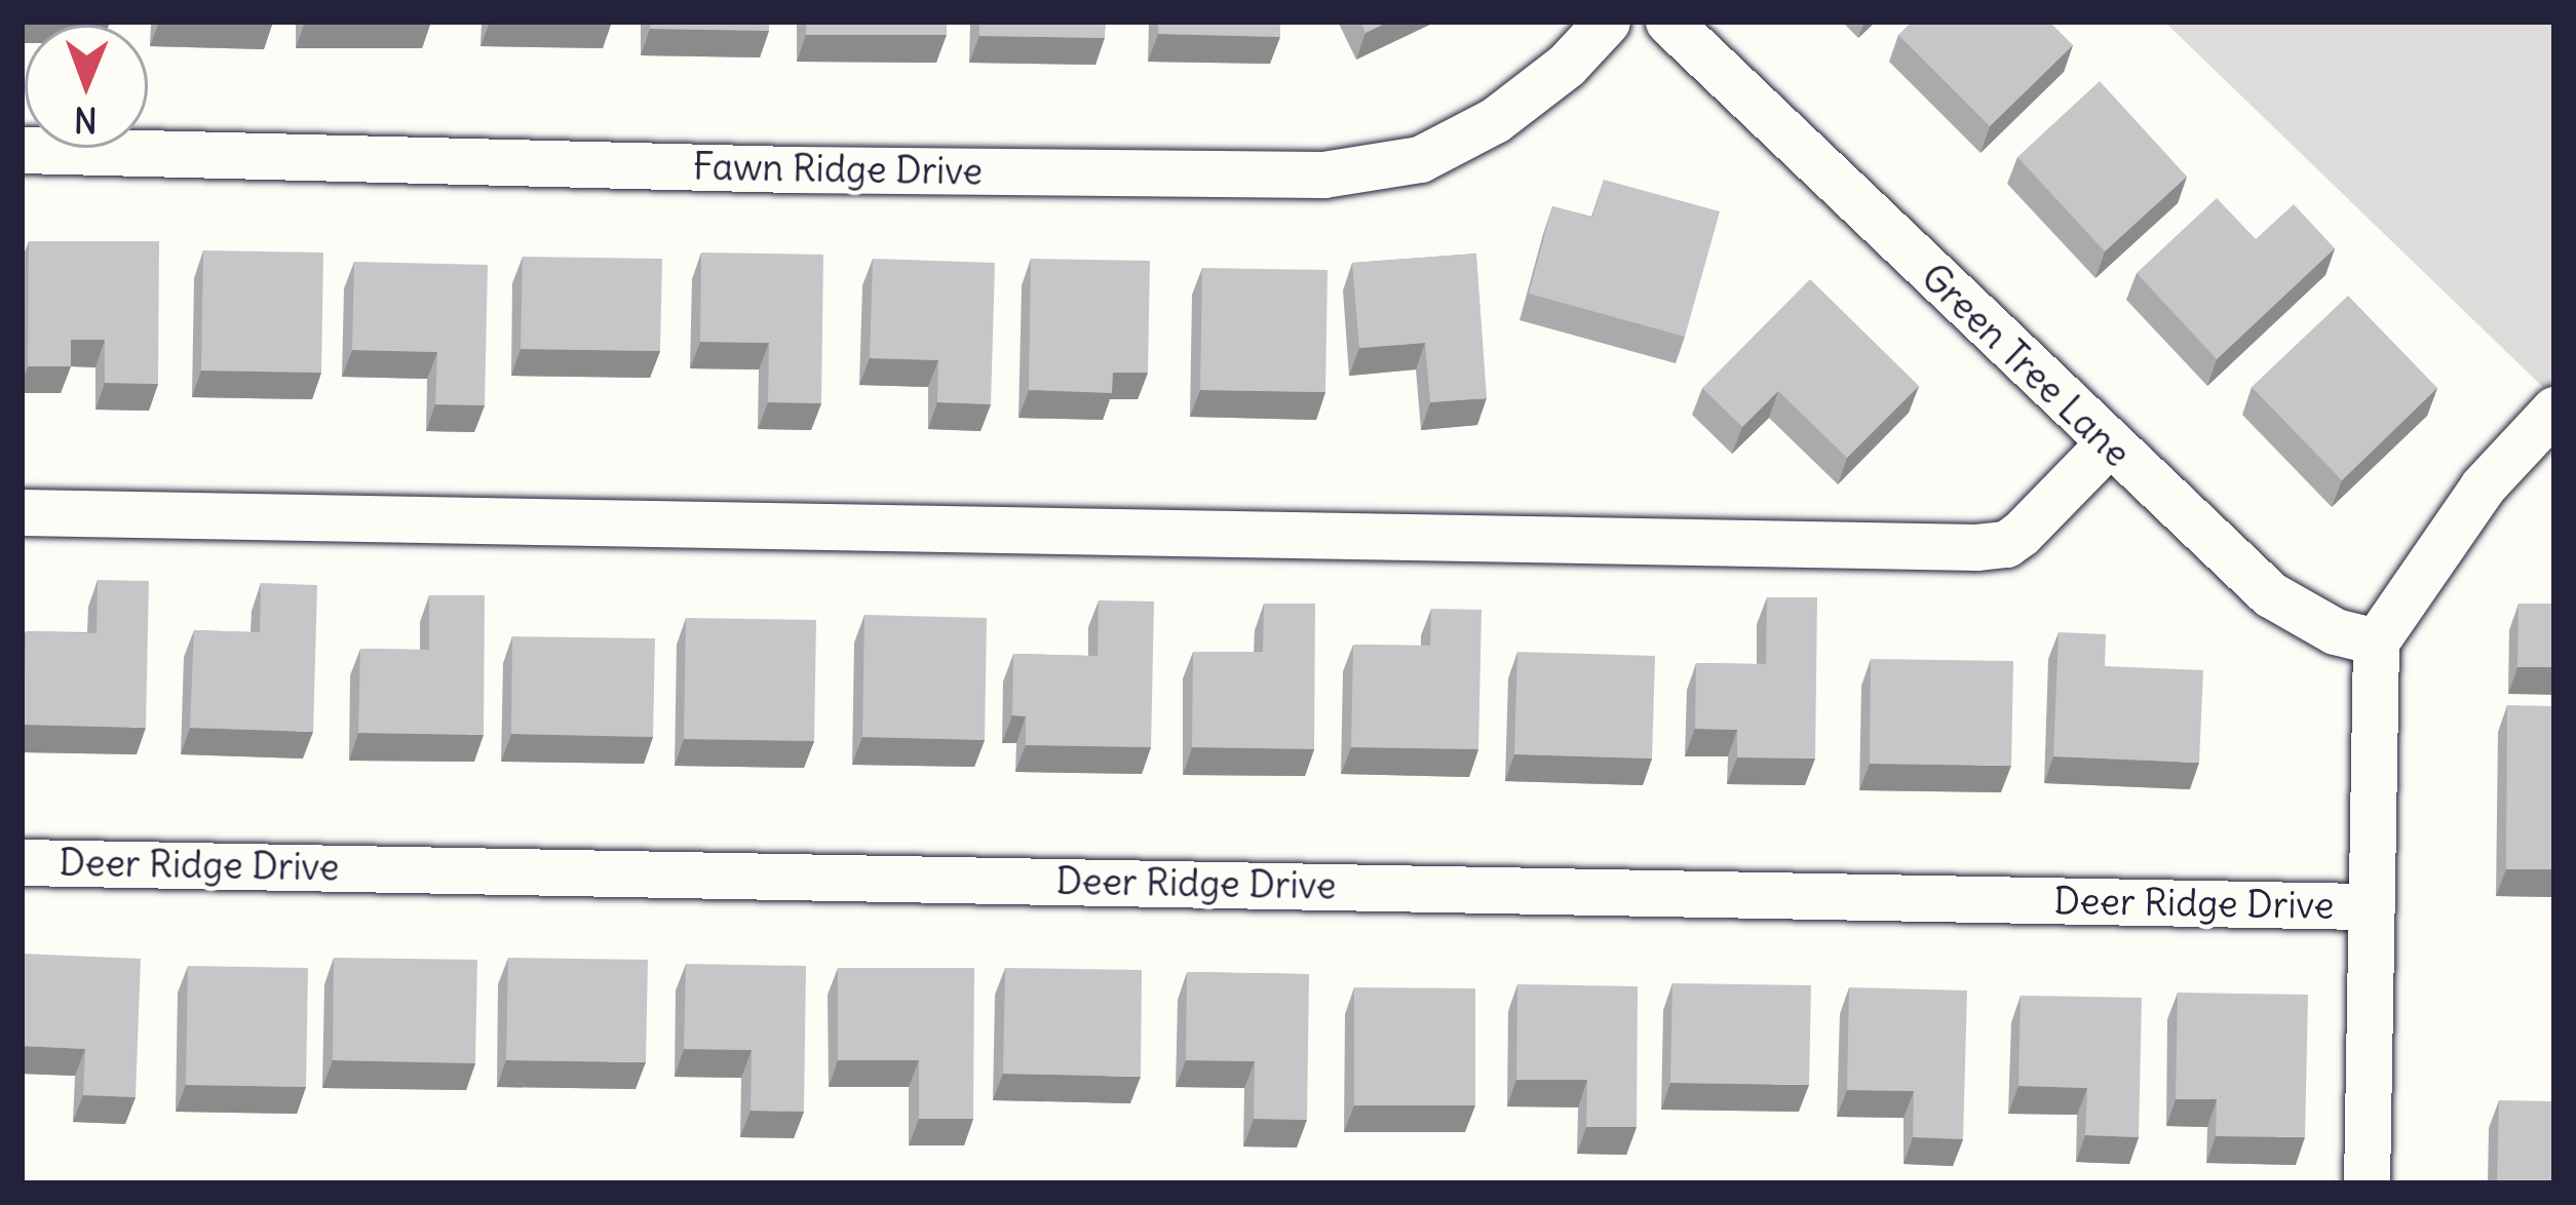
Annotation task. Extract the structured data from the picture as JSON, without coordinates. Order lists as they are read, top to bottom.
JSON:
{
  "streets": {
    "street": ["Fawn Ridge Drive", "Green Tree Lane", "Deer Ridge Drive"]
  },
  "north": "bottom"
}
